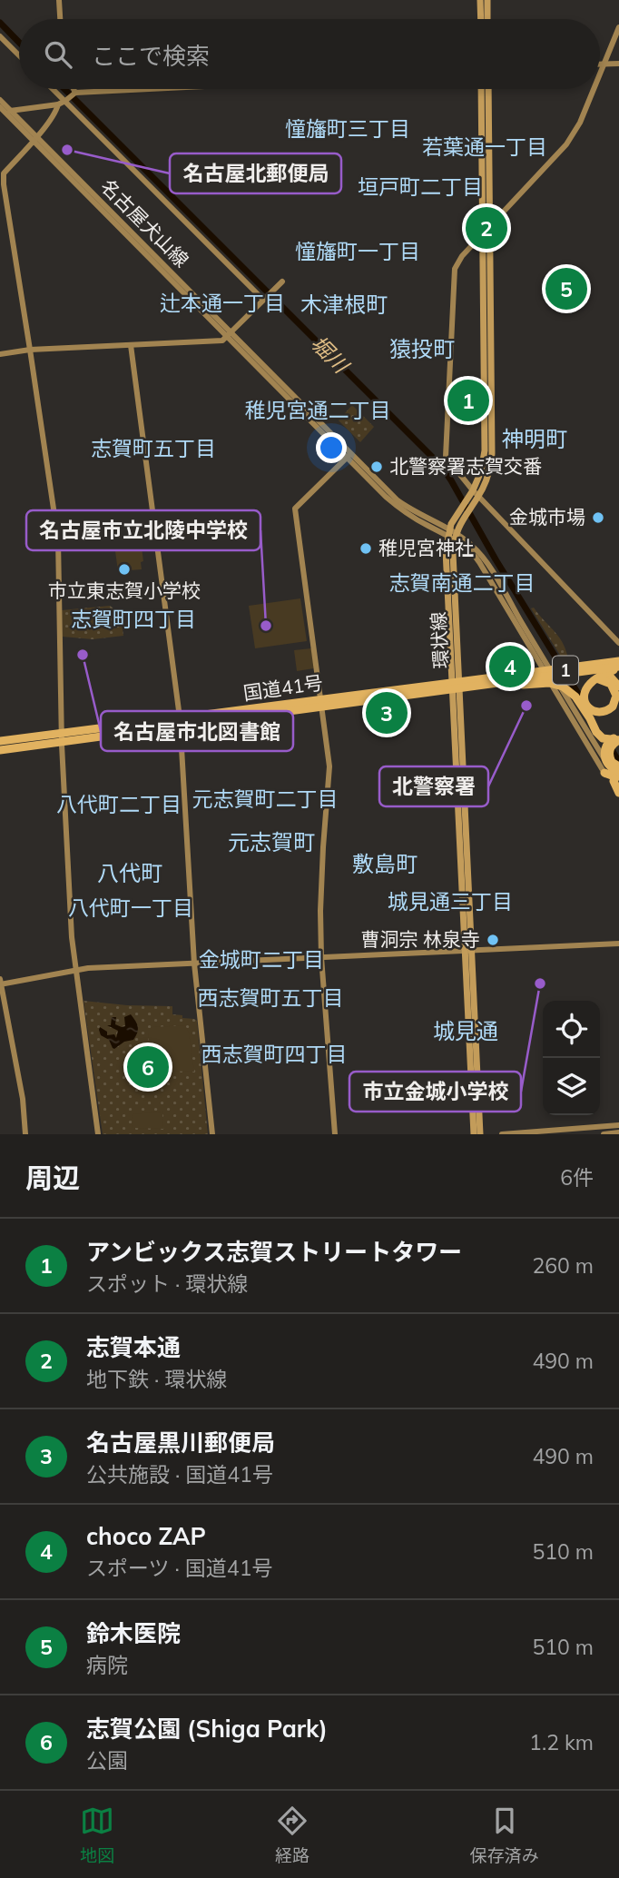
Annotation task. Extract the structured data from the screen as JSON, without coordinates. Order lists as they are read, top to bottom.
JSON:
{
  "streets": {
    "highway": ["1", "国道41号"],
    "main road": ["環状線"],
    "street": ["名古屋犬山線"]
  },
  "crossings": [
    ["名古屋犬山線", "環状線"],
    ["名古屋犬山線", "国道41号"],
    ["環状線", "1"],
    ["環状線", "国道41号"],
    ["1", "国道41号"]
  ],
  "districts": [
    "憧旛町三丁目",
    "若葉通一丁目",
    "垣戸町二丁目",
    "憧旛町一丁目",
    "辻本通一丁目",
    "木津根町",
    "猿投町",
    "稚児宮通二丁目",
    "神明町",
    "志賀町五丁目",
    "志賀南通二丁目",
    "志賀町四丁目",
    "元志賀町二丁目",
    "八代町二丁目",
    "元志賀町",
    "敷島町",
    "八代町",
    "城見通三丁目",
    "八代町一丁目",
    "金城町二丁目",
    "西志賀町五丁目",
    "城見通",
    "西志賀町四丁目"
  ],
  "water": ["堀川"],
  "places": [
    "名古屋北郵便局",
    "北警察署志賀交番",
    "金城市場",
    "稚児宮神社",
    "市立東志賀小学校",
    "名古屋市立北陵中学校",
    "名古屋市北図書館",
    "北警察署",
    "曹洞宗 林泉寺",
    "市立金城小学校"
  ],
  "page": {
    "search": "ここで検索",
    "pins": [
      "2",
      "5",
      "1",
      "4",
      "3",
      "6"
    ],
    "heading": ["周辺", "6件"],
    "list": [
      {
        "mark": "1",
        "name": "アンビックス志賀ストリートタワー",
        "note": "スポット · 環状線",
        "value": "260 m"
      },
      {
        "mark": "2",
        "name": "志賀本通",
        "note": "地下鉄 · 環状線",
        "value": "490 m"
      },
      {
        "mark": "3",
        "name": "名古屋黒川郵便局",
        "note": "公共施設 · 国道41号",
        "value": "490 m"
      },
      {
        "mark": "4",
        "name": "choco ZAP",
        "note": "スポーツ · 国道41号",
        "value": "510 m"
      },
      {
        "mark": "5",
        "name": "鈴木医院",
        "note": "病院",
        "value": "510 m"
      },
      {
        "mark": "6",
        "name": "志賀公園 (Shiga Park)",
        "note": "公園",
        "value": "1.2 km"
      }
    ],
    "nav": ["地図", "経路", "保存済み"]
  }
}
